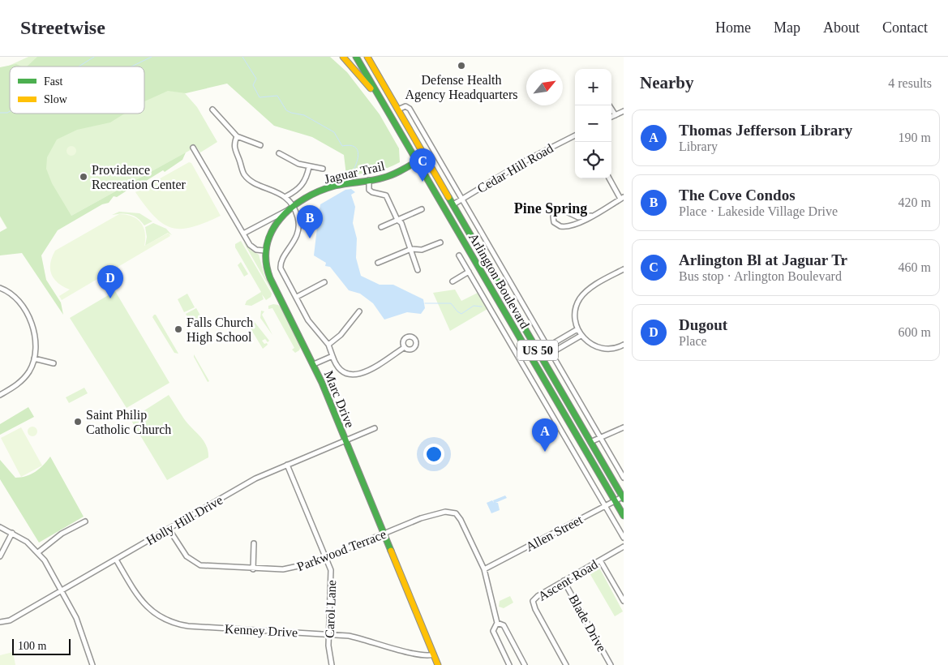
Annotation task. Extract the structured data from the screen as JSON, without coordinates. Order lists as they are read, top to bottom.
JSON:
{
  "streets": {
    "main road": [
      "Jaguar Trail",
      "Arlington Boulevard",
      "US 50",
      "Marc Drive"
    ],
    "street": [
      "Cedar Hill Road",
      "Holly Hill Drive",
      "Allen Street",
      "Parkwood Terrace",
      "Ascent Road",
      "Carol Lane",
      "Blade Drive",
      "Kenney Drive"
    ]
  },
  "crossings": [
    ["Cedar Hill Road", "Arlington Boulevard"],
    ["Jaguar Trail", "Arlington Boulevard"],
    ["Jaguar Trail", "Marc Drive"],
    ["Arlington Boulevard", "Allen Street"],
    ["Marc Drive", "Holly Hill Drive"],
    ["Marc Drive", "Parkwood Terrace"],
    ["Marc Drive", "Kenney Drive"],
    ["Holly Hill Drive", "Parkwood Terrace"],
    ["Holly Hill Drive", "Carol Lane"],
    ["Holly Hill Drive", "Kenney Drive"],
    ["Allen Street", "Parkwood Terrace"],
    ["Parkwood Terrace", "Carol Lane"],
    ["Ascent Road", "Blade Drive"],
    ["Carol Lane", "Kenney Drive"]
  ],
  "districts": ["Pine Spring"],
  "places": [
    "Defense Health Agency Headquarters",
    "Providence Recreation Center",
    "Falls Church High School",
    "Saint Philip Catholic Church"
  ],
  "legend": ["Fast", "Slow"],
  "scale_bar": "100 m",
  "north": "top right",
  "page": {
    "header": "Streetwise",
    "nav": [
      "Home",
      "Map",
      "About",
      "Contact"
    ],
    "heading": ["Nearby", "4 results"],
    "map_buttons": ["+", "−"],
    "list": [
      {
        "mark": "A",
        "name": "Thomas Jefferson Library",
        "note": "Library",
        "value": "190 m"
      },
      {
        "mark": "B",
        "name": "The Cove Condos",
        "note": "Place · Lakeside Village Drive",
        "value": "420 m"
      },
      {
        "mark": "C",
        "name": "Arlington Bl at Jaguar Tr",
        "note": "Bus stop · Arlington Boulevard",
        "value": "460 m"
      },
      {
        "mark": "D",
        "name": "Dugout",
        "note": "Place",
        "value": "600 m"
      }
    ],
    "pins": [
      "C",
      "B",
      "D",
      "A"
    ],
    "scale": "100 m"
  }
}
